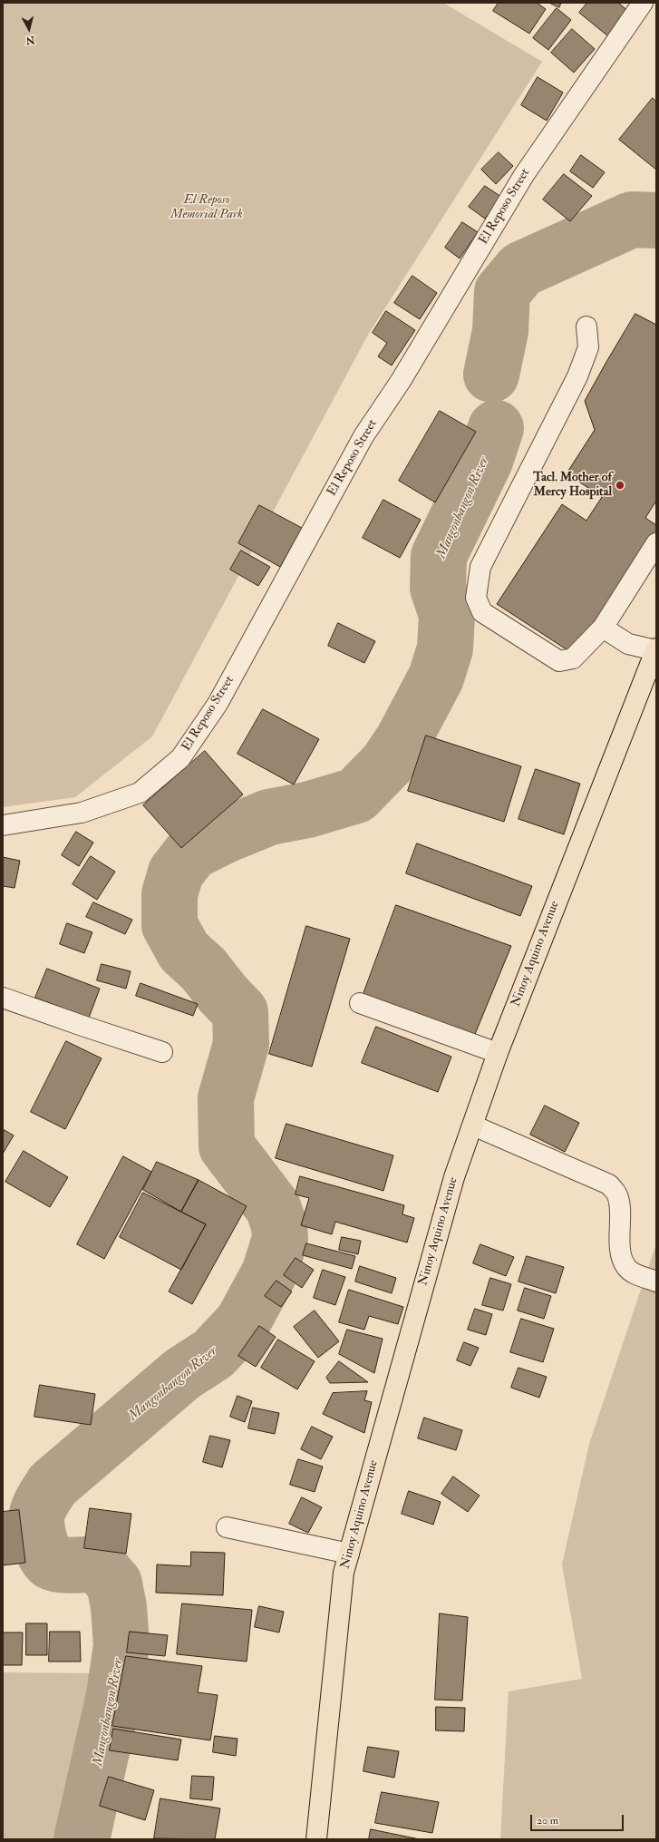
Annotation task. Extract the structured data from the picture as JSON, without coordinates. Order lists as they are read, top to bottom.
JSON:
{
  "streets": {
    "main road": ["Ninoy Aquino Avenue"],
    "street": ["El Reposo Street"]
  },
  "water": ["Mangonbangon River"],
  "parks": ["El Reposo Memorial Park"],
  "places": ["Tacl. Mother of Mercy Hospital"],
  "scale_bar": "20 m",
  "north": "bottom"
}
